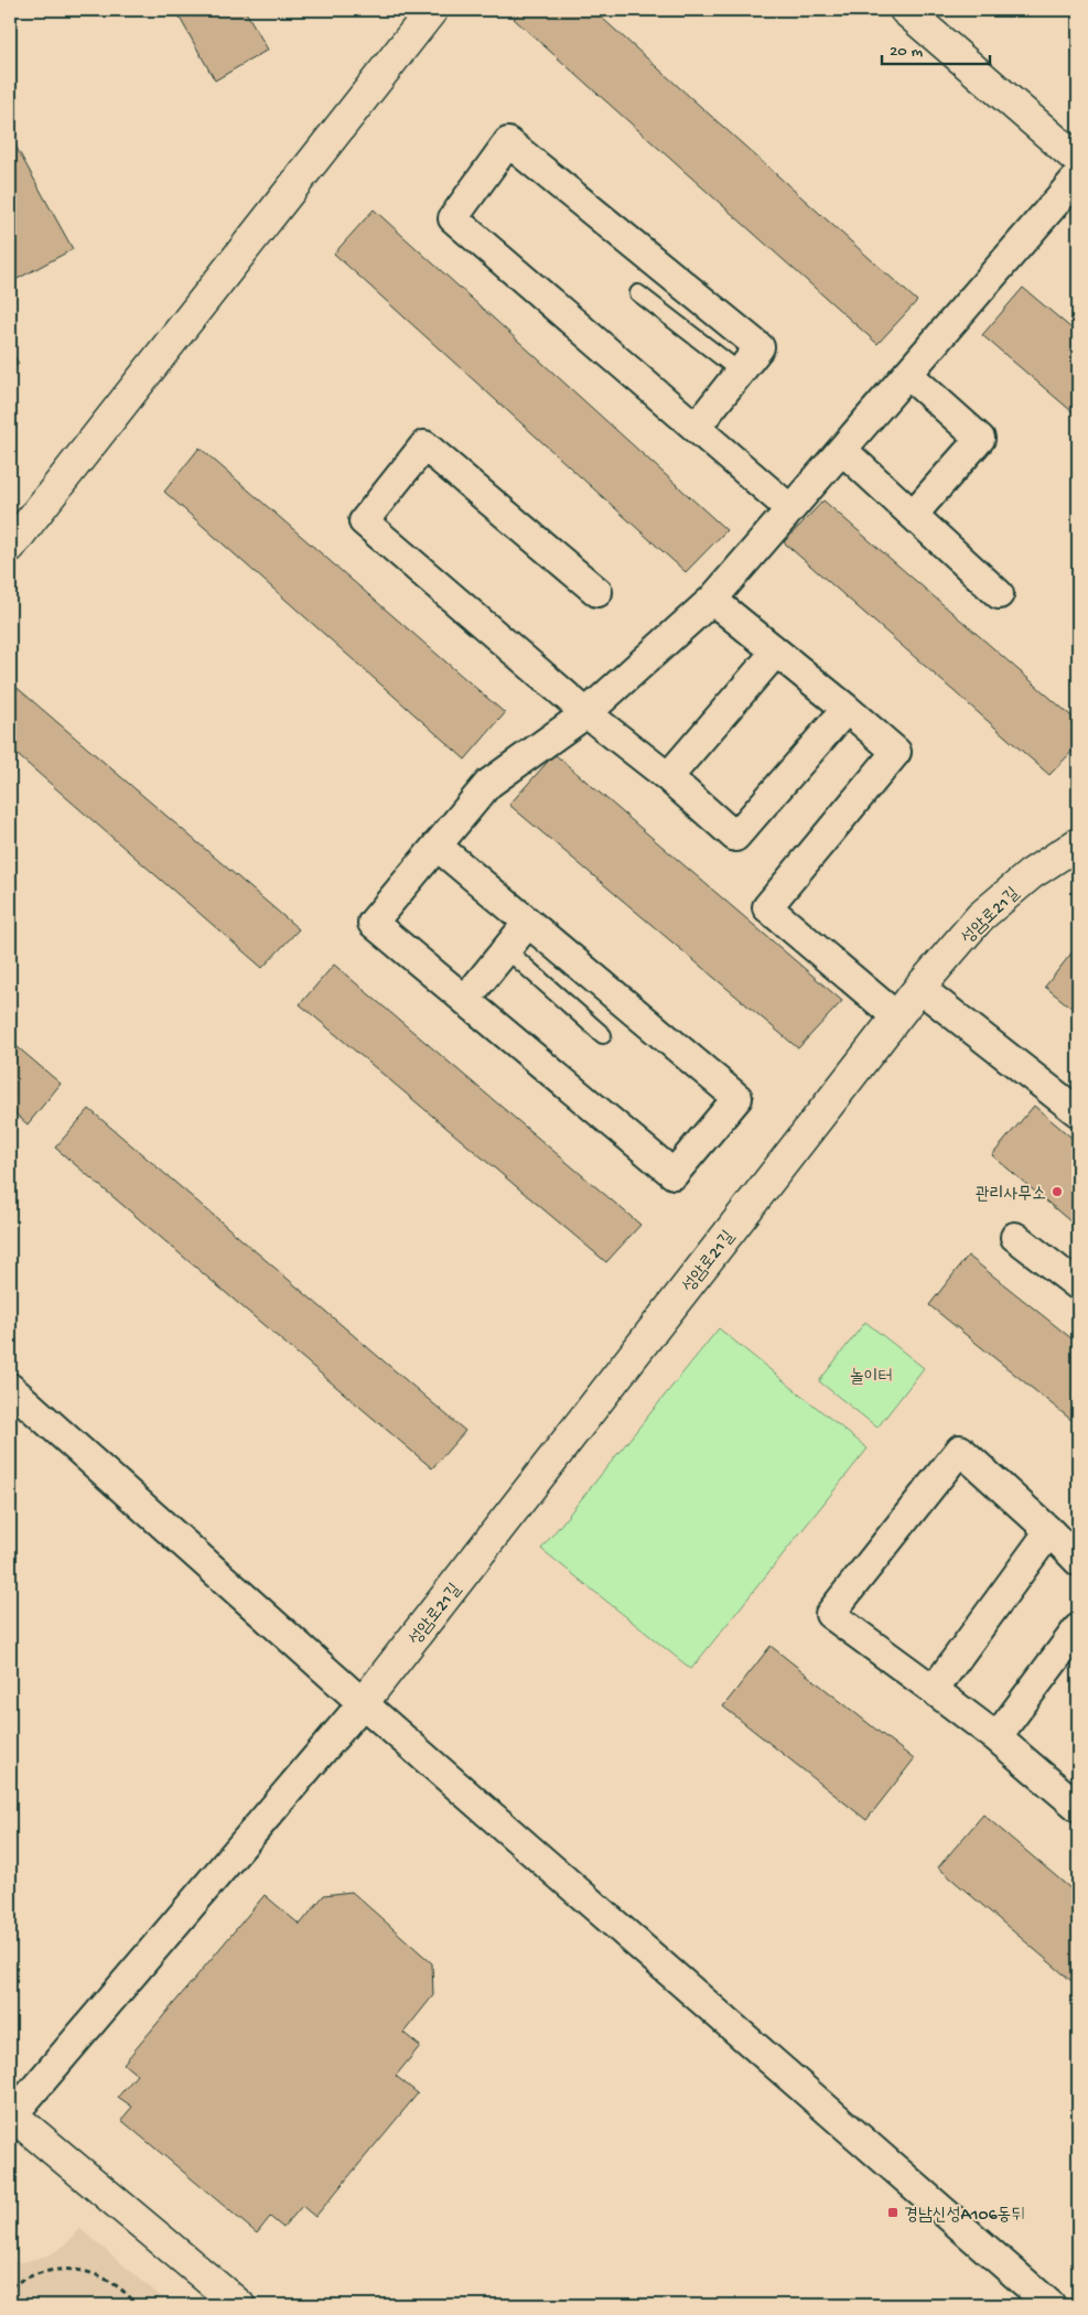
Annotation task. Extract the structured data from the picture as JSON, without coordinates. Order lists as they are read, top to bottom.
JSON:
{
  "streets": {
    "street": ["성암로21길"]
  },
  "parks": ["놀이터"],
  "places": {
    "other": ["관리사무소"],
    "transit": ["경남신성A106동뒤"]
  },
  "scale_bar": "20 m"
}
